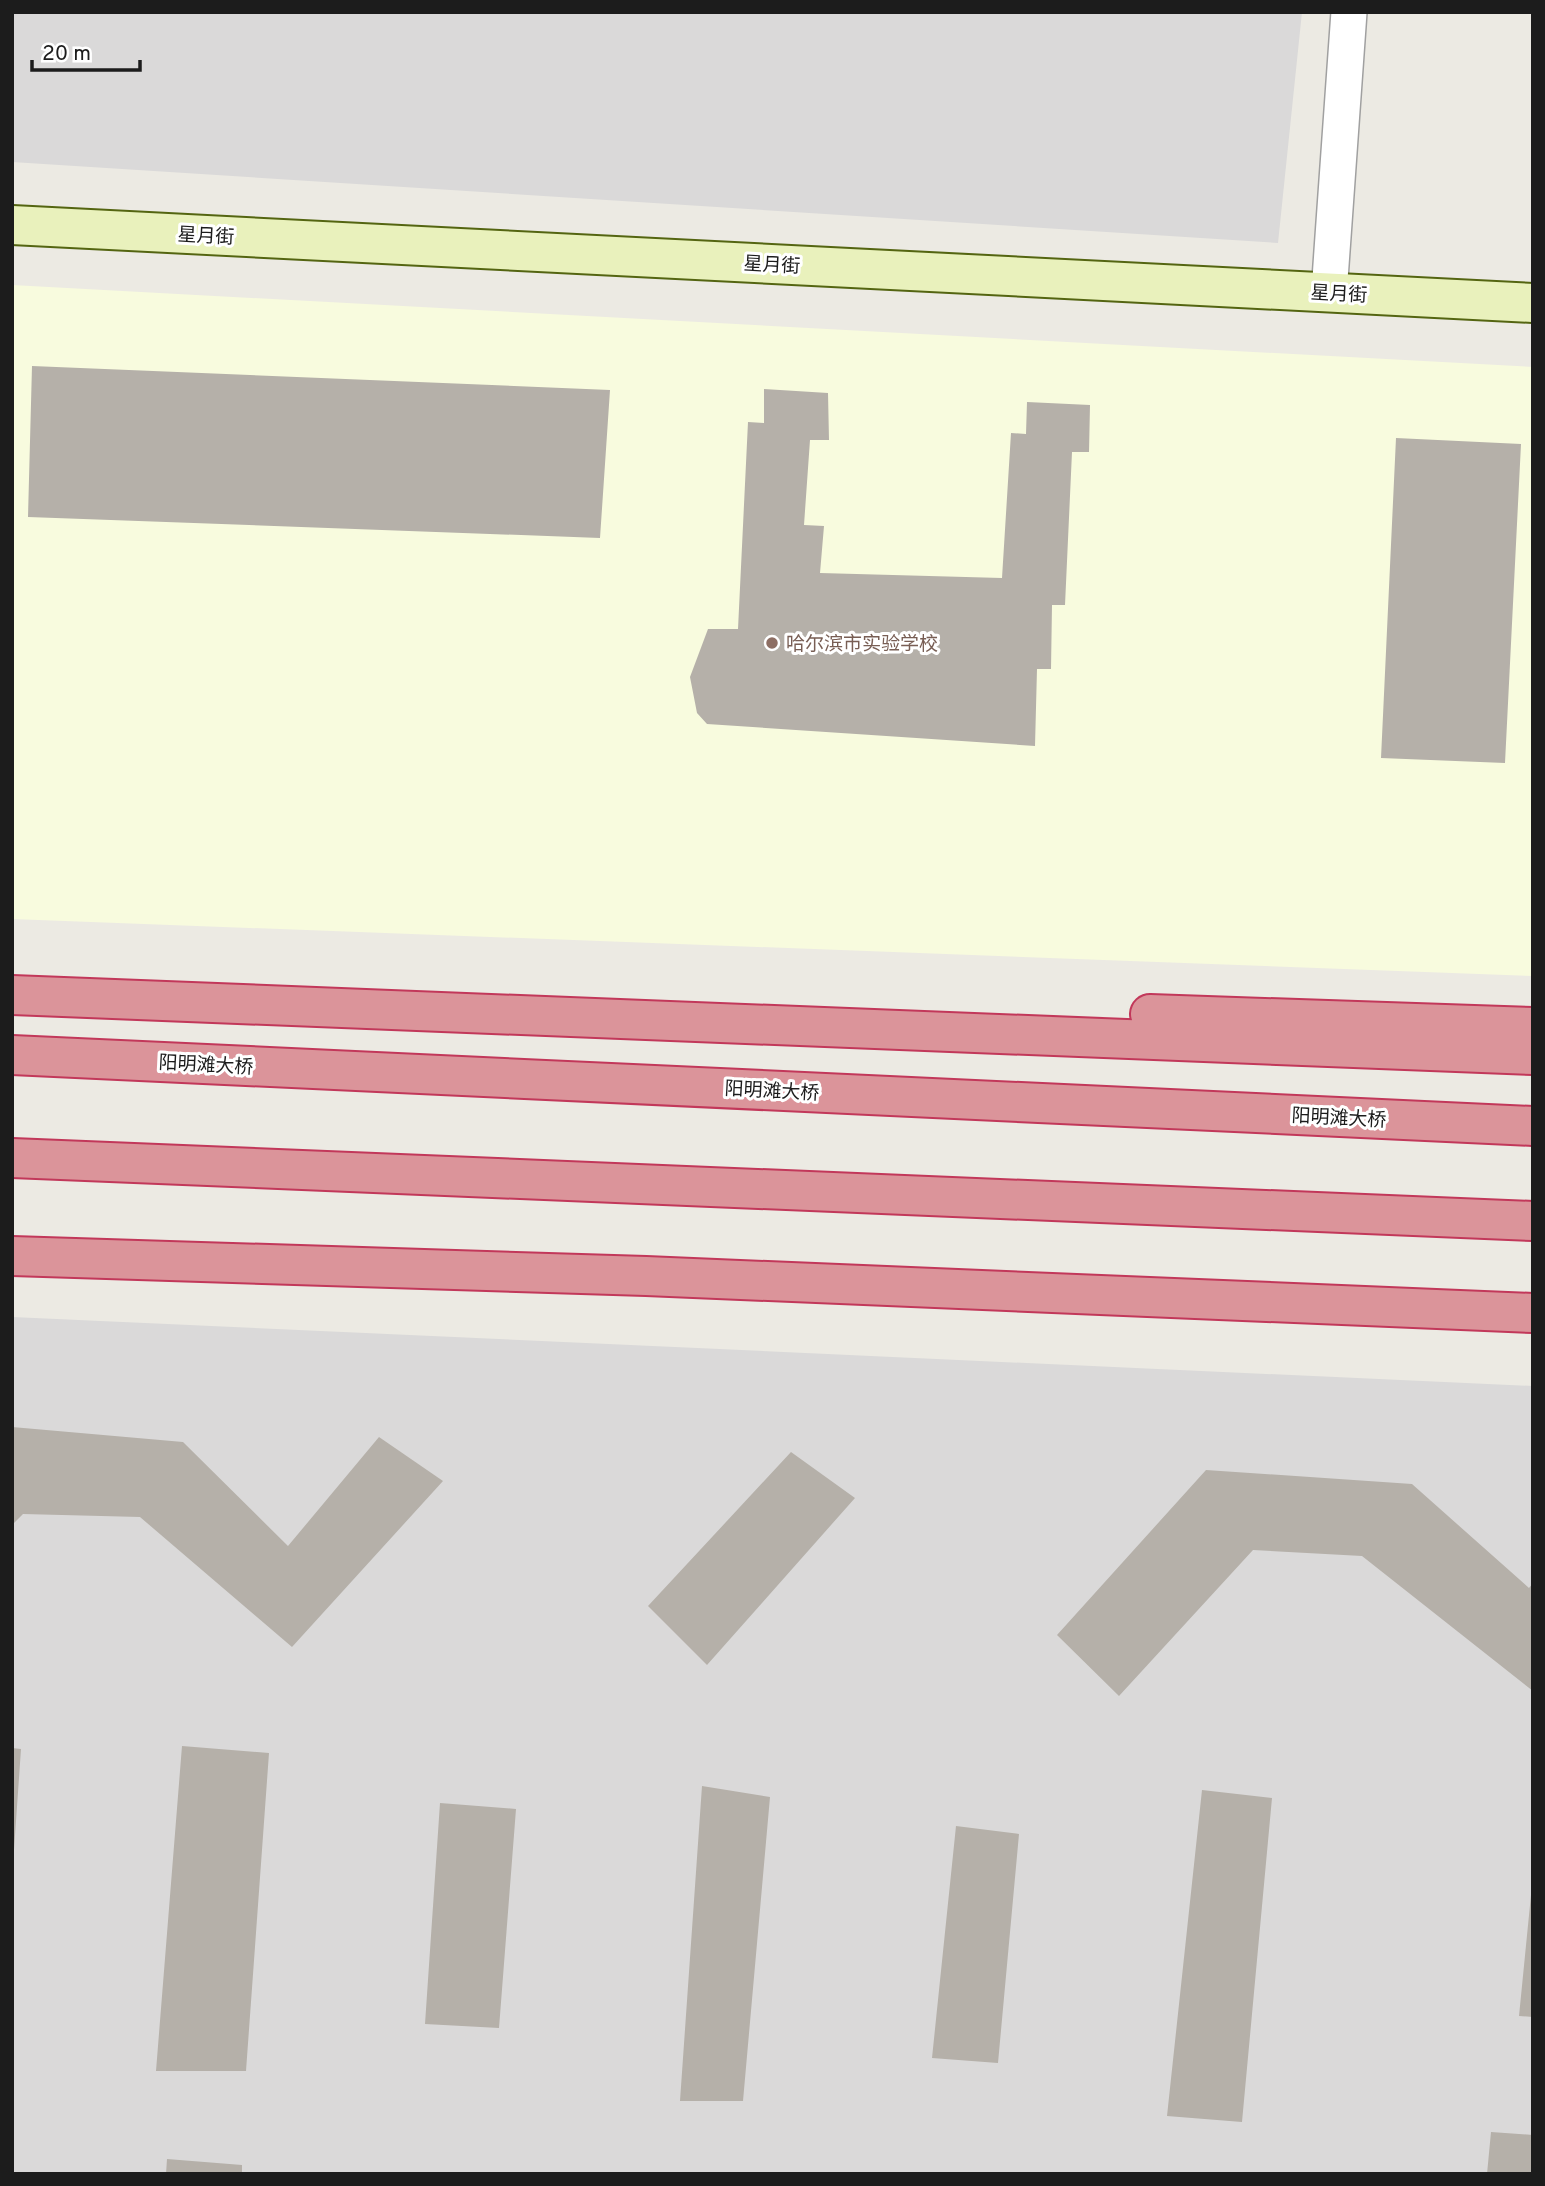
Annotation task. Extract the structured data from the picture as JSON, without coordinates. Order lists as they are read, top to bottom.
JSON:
{
  "streets": {
    "highway": ["阳明滩大桥"],
    "street": ["星月街"]
  },
  "places": ["哈尔滨市实验学校"],
  "scale_bar": "20 m"
}
